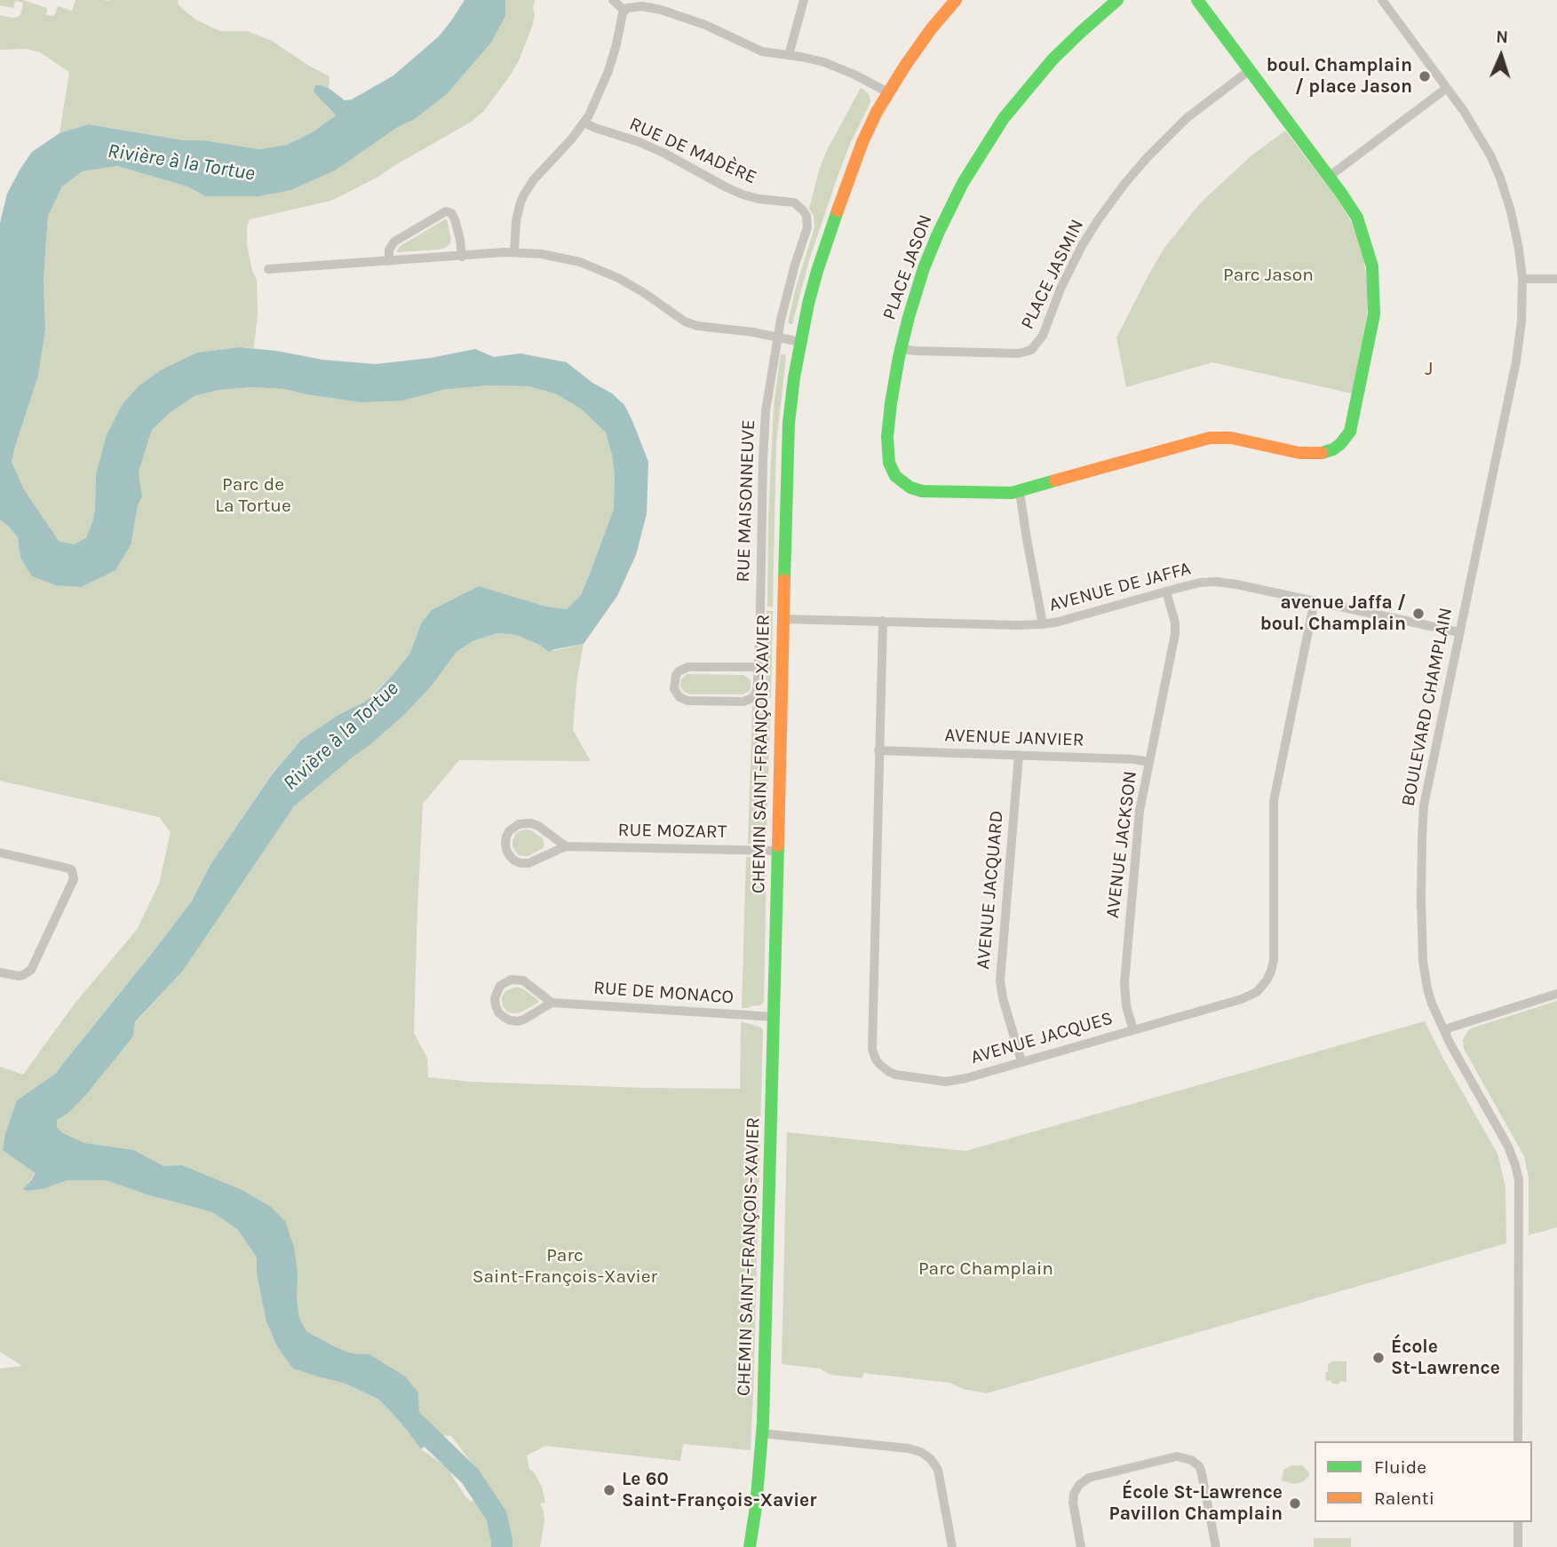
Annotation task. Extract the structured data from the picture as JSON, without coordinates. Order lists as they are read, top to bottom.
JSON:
{
  "streets": {
    "street": [
      "RUE DE MADÈRE",
      "PLACE JASON",
      "PLACE JASMIN",
      "RUE MAISONNEUVE",
      "AVENUE DE JAFFA",
      "BOULEVARD CHAMPLAIN",
      "AVENUE JANVIER",
      "CHEMIN SAINT-FRANÇOIS-XAVIER",
      "RUE MOZART",
      "AVENUE JACKSON",
      "AVENUE JACQUARD",
      "RUE DE MONACO",
      "AVENUE JACQUES"
    ]
  },
  "crossings": [
    ["RUE DE MADÈRE", "RUE MAISONNEUVE"],
    ["PLACE JASON", "PLACE JASMIN"],
    ["AVENUE DE JAFFA", "BOULEVARD CHAMPLAIN"],
    ["AVENUE DE JAFFA", "CHEMIN SAINT-FRANÇOIS-XAVIER"],
    ["AVENUE DE JAFFA", "AVENUE JACKSON"],
    ["AVENUE DE JAFFA", "AVENUE JACQUES"],
    ["AVENUE JANVIER", "AVENUE JACKSON"],
    ["AVENUE JANVIER", "AVENUE JACQUARD"],
    ["AVENUE JANVIER", "AVENUE JACQUES"],
    ["CHEMIN SAINT-FRANÇOIS-XAVIER", "RUE MOZART"],
    ["CHEMIN SAINT-FRANÇOIS-XAVIER", "RUE DE MONACO"],
    ["AVENUE JACKSON", "AVENUE JACQUES"],
    ["AVENUE JACQUARD", "AVENUE JACQUES"]
  ],
  "districts": ["J"],
  "water": ["Rivière à la Tortue"],
  "parks": [
    "Parc Jason",
    "Parc de La Tortue",
    "Parc Saint-François-Xavier",
    "Parc Champlain"
  ],
  "places": [
    "boul. Champlain / place Jason",
    "avenue Jaffa / boul. Champlain",
    "École St-Lawrence",
    "Le 60 Saint-François-Xavier",
    "École St-Lawrence Pavillon Champlain"
  ],
  "legend": ["Fluide", "Ralenti"],
  "north": "top"
}
